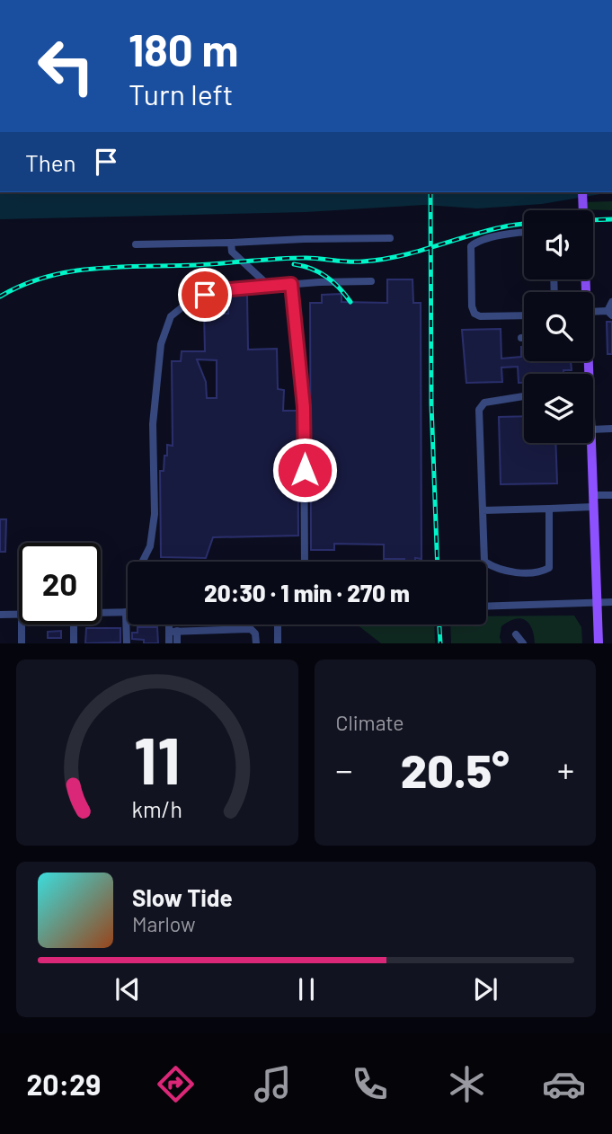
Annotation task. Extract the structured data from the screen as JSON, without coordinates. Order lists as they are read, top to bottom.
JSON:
{
  "page": {
    "turn": ["180 m", "Turn left"],
    "then": "Then",
    "limit": "20",
    "trip": "20:30 · 1 min · 270 m",
    "tile": "Climate",
    "heat": ["−", "20.5°", "+"],
    "song": ["Slow Tide", "Marlow"],
    "tabs": "20:29",
    "gauge": ["11", "km/h"]
  }
}
